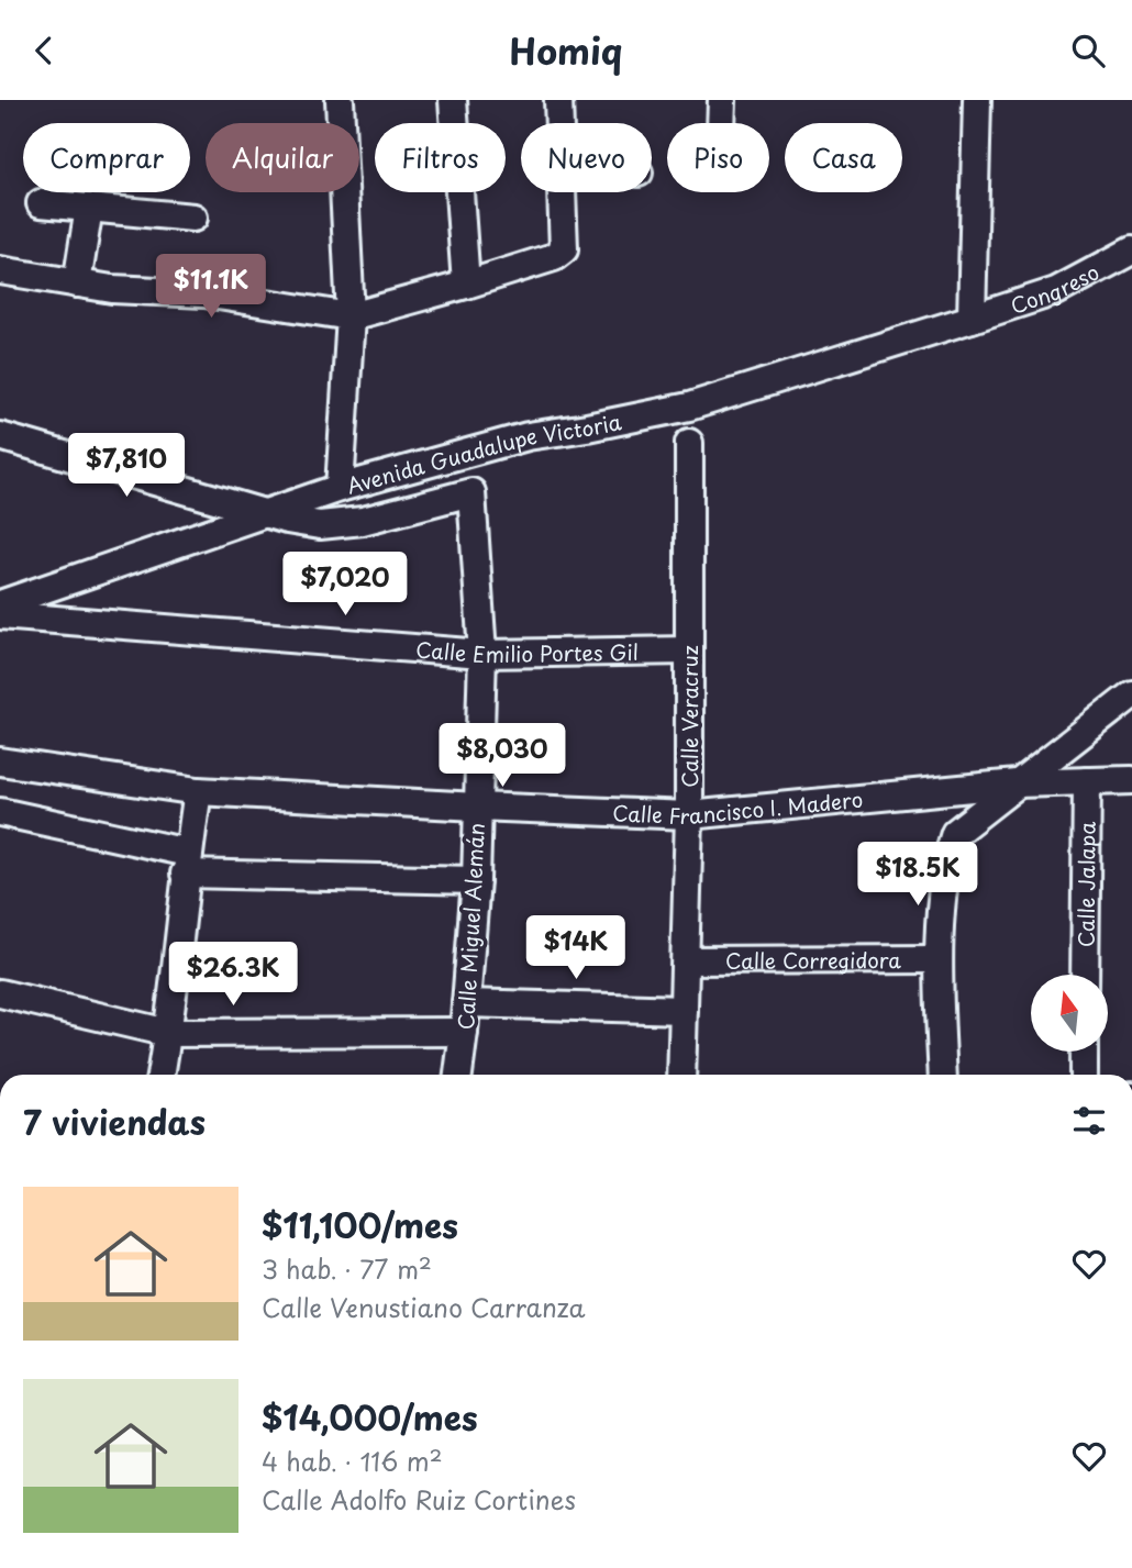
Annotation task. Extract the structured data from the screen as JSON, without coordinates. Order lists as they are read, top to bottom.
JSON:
{
  "streets": {
    "street": [
      "Congreso",
      "Avenida Guadalupe Victoria",
      "Calle Emilio Portes Gil",
      "Calle Veracruz",
      "Calle Francisco I. Madero",
      "Calle Jalapa",
      "Calle Miguel Alemán",
      "Calle Corregidora"
    ]
  },
  "crossings": [
    ["Congreso", "Avenida Guadalupe Victoria"],
    ["Avenida Guadalupe Victoria", "Calle Miguel Alemán"],
    ["Calle Emilio Portes Gil", "Calle Veracruz"],
    ["Calle Emilio Portes Gil", "Calle Miguel Alemán"],
    ["Calle Veracruz", "Calle Francisco I. Madero"],
    ["Calle Veracruz", "Calle Corregidora"],
    ["Calle Francisco I. Madero", "Calle Jalapa"],
    ["Calle Francisco I. Madero", "Calle Miguel Alemán"]
  ],
  "north": "top",
  "page": {
    "header": "Homiq",
    "chip": [
      "Comprar",
      "Alquilar",
      "Filtros",
      "Nuevo",
      "Piso",
      "Casa"
    ],
    "price": [
      "$11.1K",
      "$7,810",
      "$7,020",
      "$8,030",
      "$18.5K",
      "$14K",
      "$26.3K"
    ],
    "heading": "7 viviendas",
    "list": [
      {
        "name": "$11,100/mes",
        "note": "3 hab. · 77 m² · Calle Venustiano Carranza"
      },
      {
        "name": "$14,000/mes",
        "note": "4 hab. · 116 m² · Calle Adolfo Ruiz Cortines"
      }
    ]
  }
}
